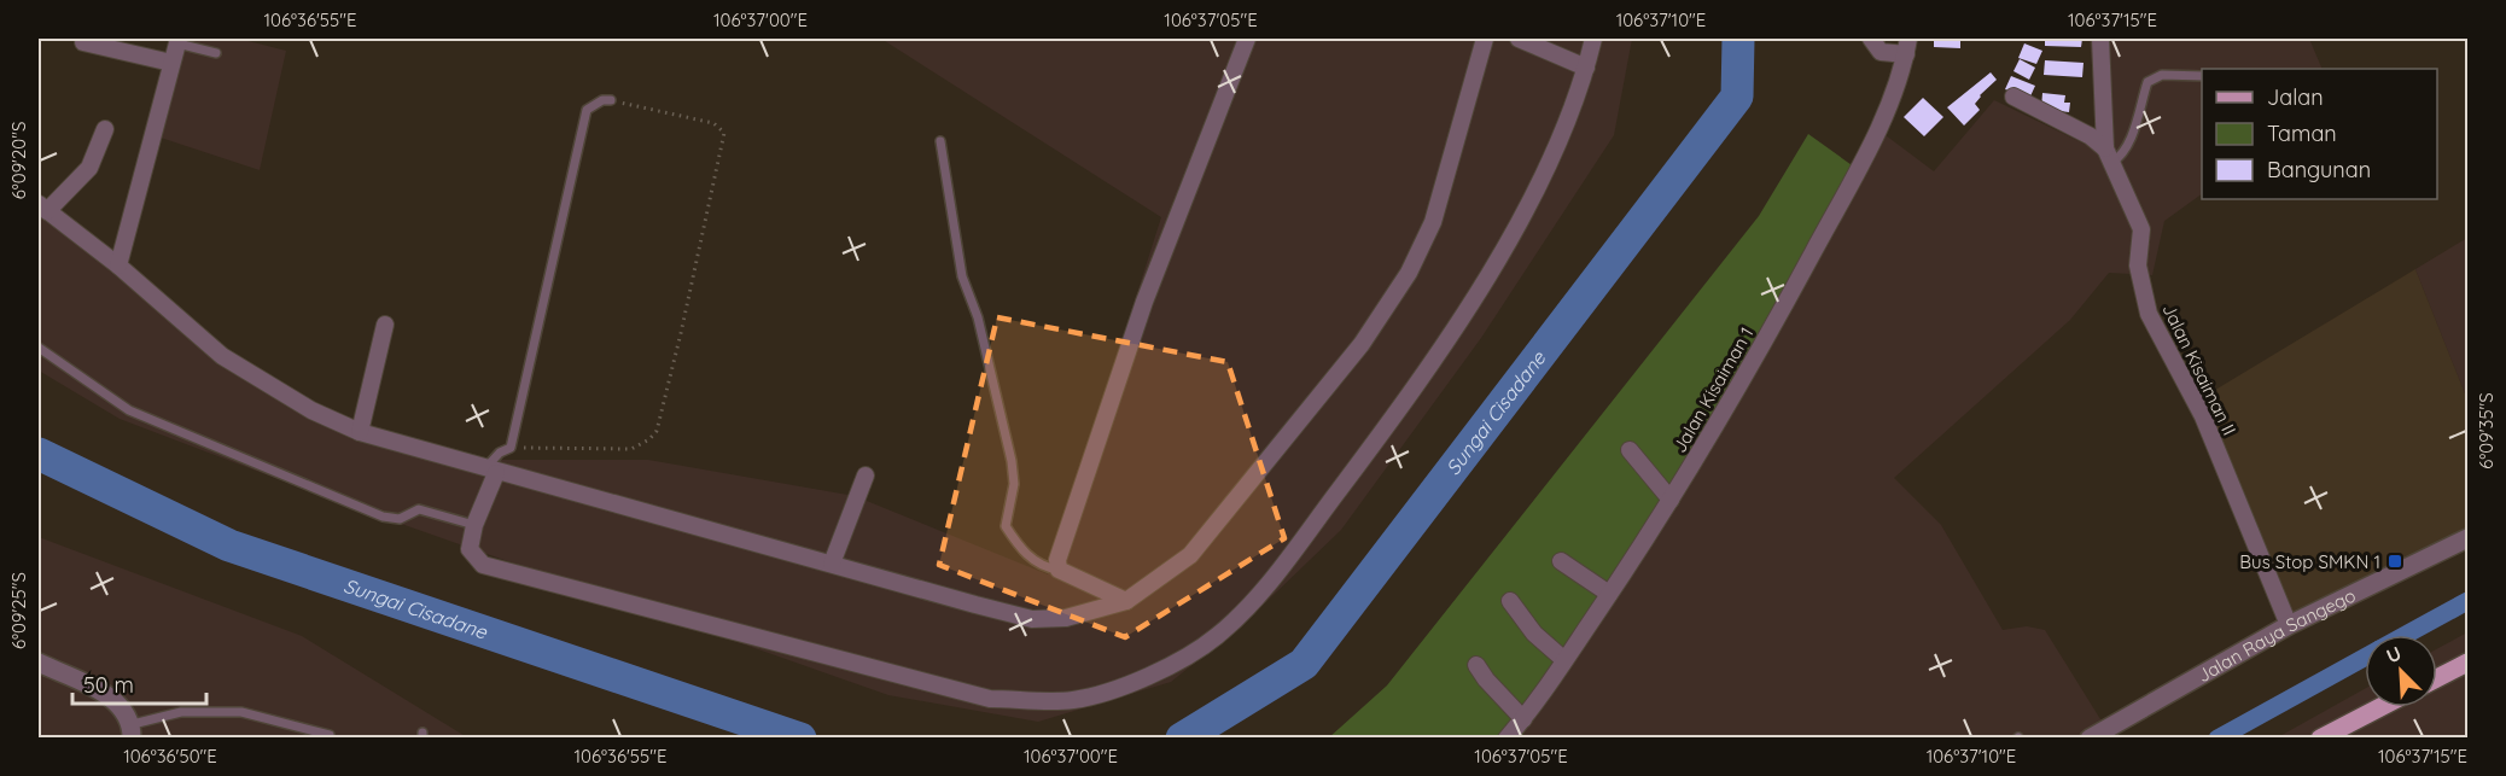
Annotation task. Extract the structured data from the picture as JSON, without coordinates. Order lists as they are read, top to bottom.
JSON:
{
  "streets": {
    "street": ["Jalan Kisaiman II", "Jalan Kisaiman 1", "Jalan Raya Sangego"]
  },
  "crossings": [
    ["Jalan Kisaiman II", "Jalan Raya Sangego"]
  ],
  "water": ["Sungai Cisadane"],
  "places": {
    "transit": ["Bus Stop SMKN 1"]
  },
  "legend": ["Jalan", "Taman", "Bangunan"],
  "scale_bar": "50 m",
  "north": "top left",
  "coordinates": [
    "106°36'55\"E",
    "106°37'00\"E",
    "106°37'05\"E",
    "106°37'10\"E",
    "106°37'15\"E",
    "6°09'20\"S",
    "6°09'35\"S",
    "6°09'25\"S",
    "106°36'50\"E"
  ]
}
